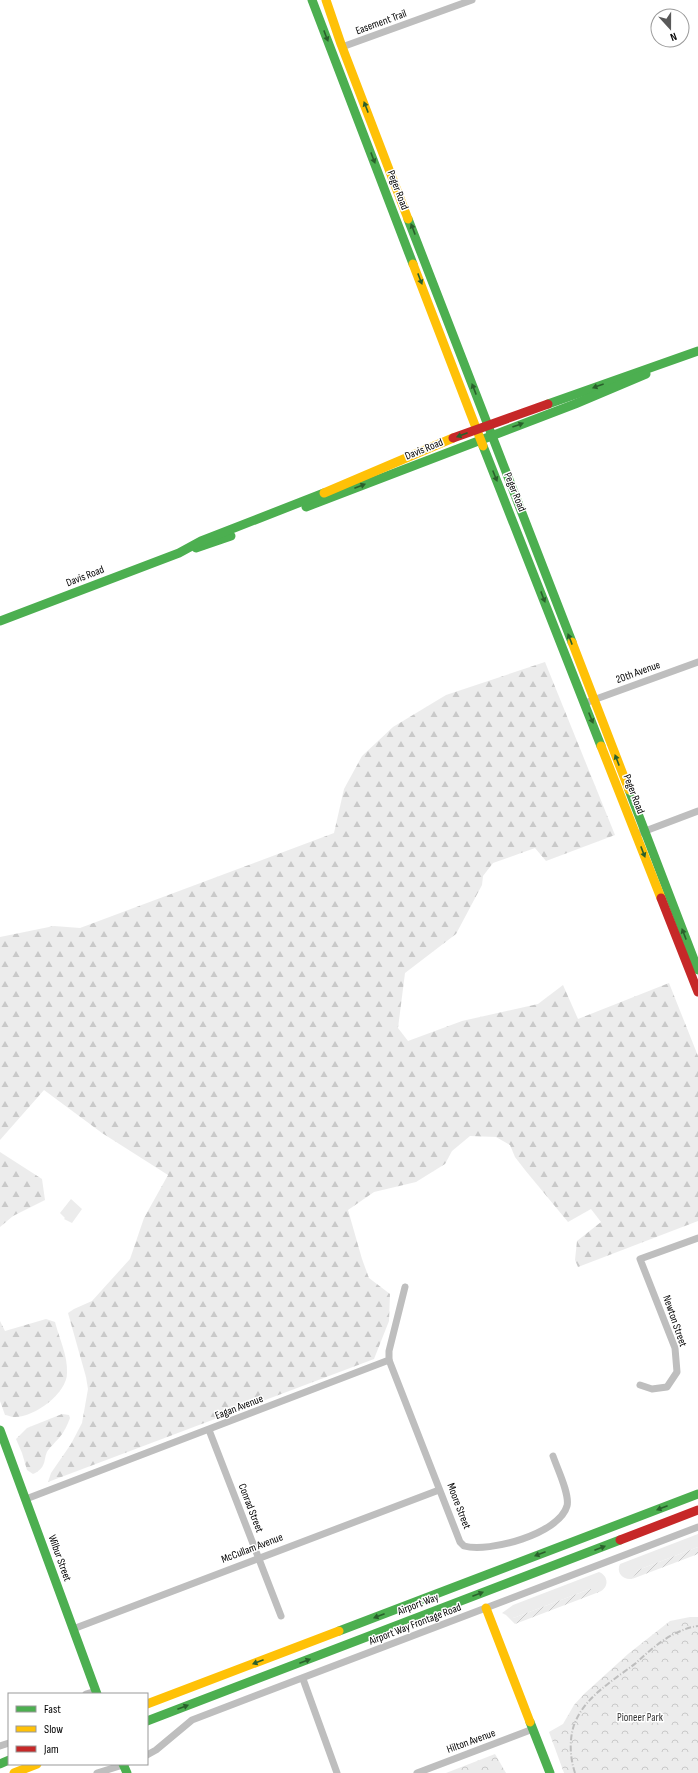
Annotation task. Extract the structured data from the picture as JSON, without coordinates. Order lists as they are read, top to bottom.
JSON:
{
  "streets": {
    "main road": [
      "Peger Road",
      "Davis Road",
      "Wilbur Street",
      "Airport Way"
    ],
    "street": [
      "Easement Trail",
      "20th Avenue",
      "Newton Street",
      "Eagan Avenue",
      "Moore Street",
      "Conrad Street",
      "McCullam Avenue",
      "Airport Way Frontage Road",
      "Hilton Avenue"
    ]
  },
  "crossings": [
    ["Easement Trail", "Peger Road"],
    ["Peger Road", "Davis Road"],
    ["Peger Road", "20th Avenue"],
    ["Eagan Avenue", "Moore Street"],
    ["Eagan Avenue", "Conrad Street"],
    ["Eagan Avenue", "Wilbur Street"],
    ["Moore Street", "McCullam Avenue"],
    ["Conrad Street", "McCullam Avenue"],
    ["McCullam Avenue", "Wilbur Street"]
  ],
  "parks": ["Pioneer Park"],
  "legend": ["Fast", "Slow", "Jam"],
  "north": "bottom"
}
